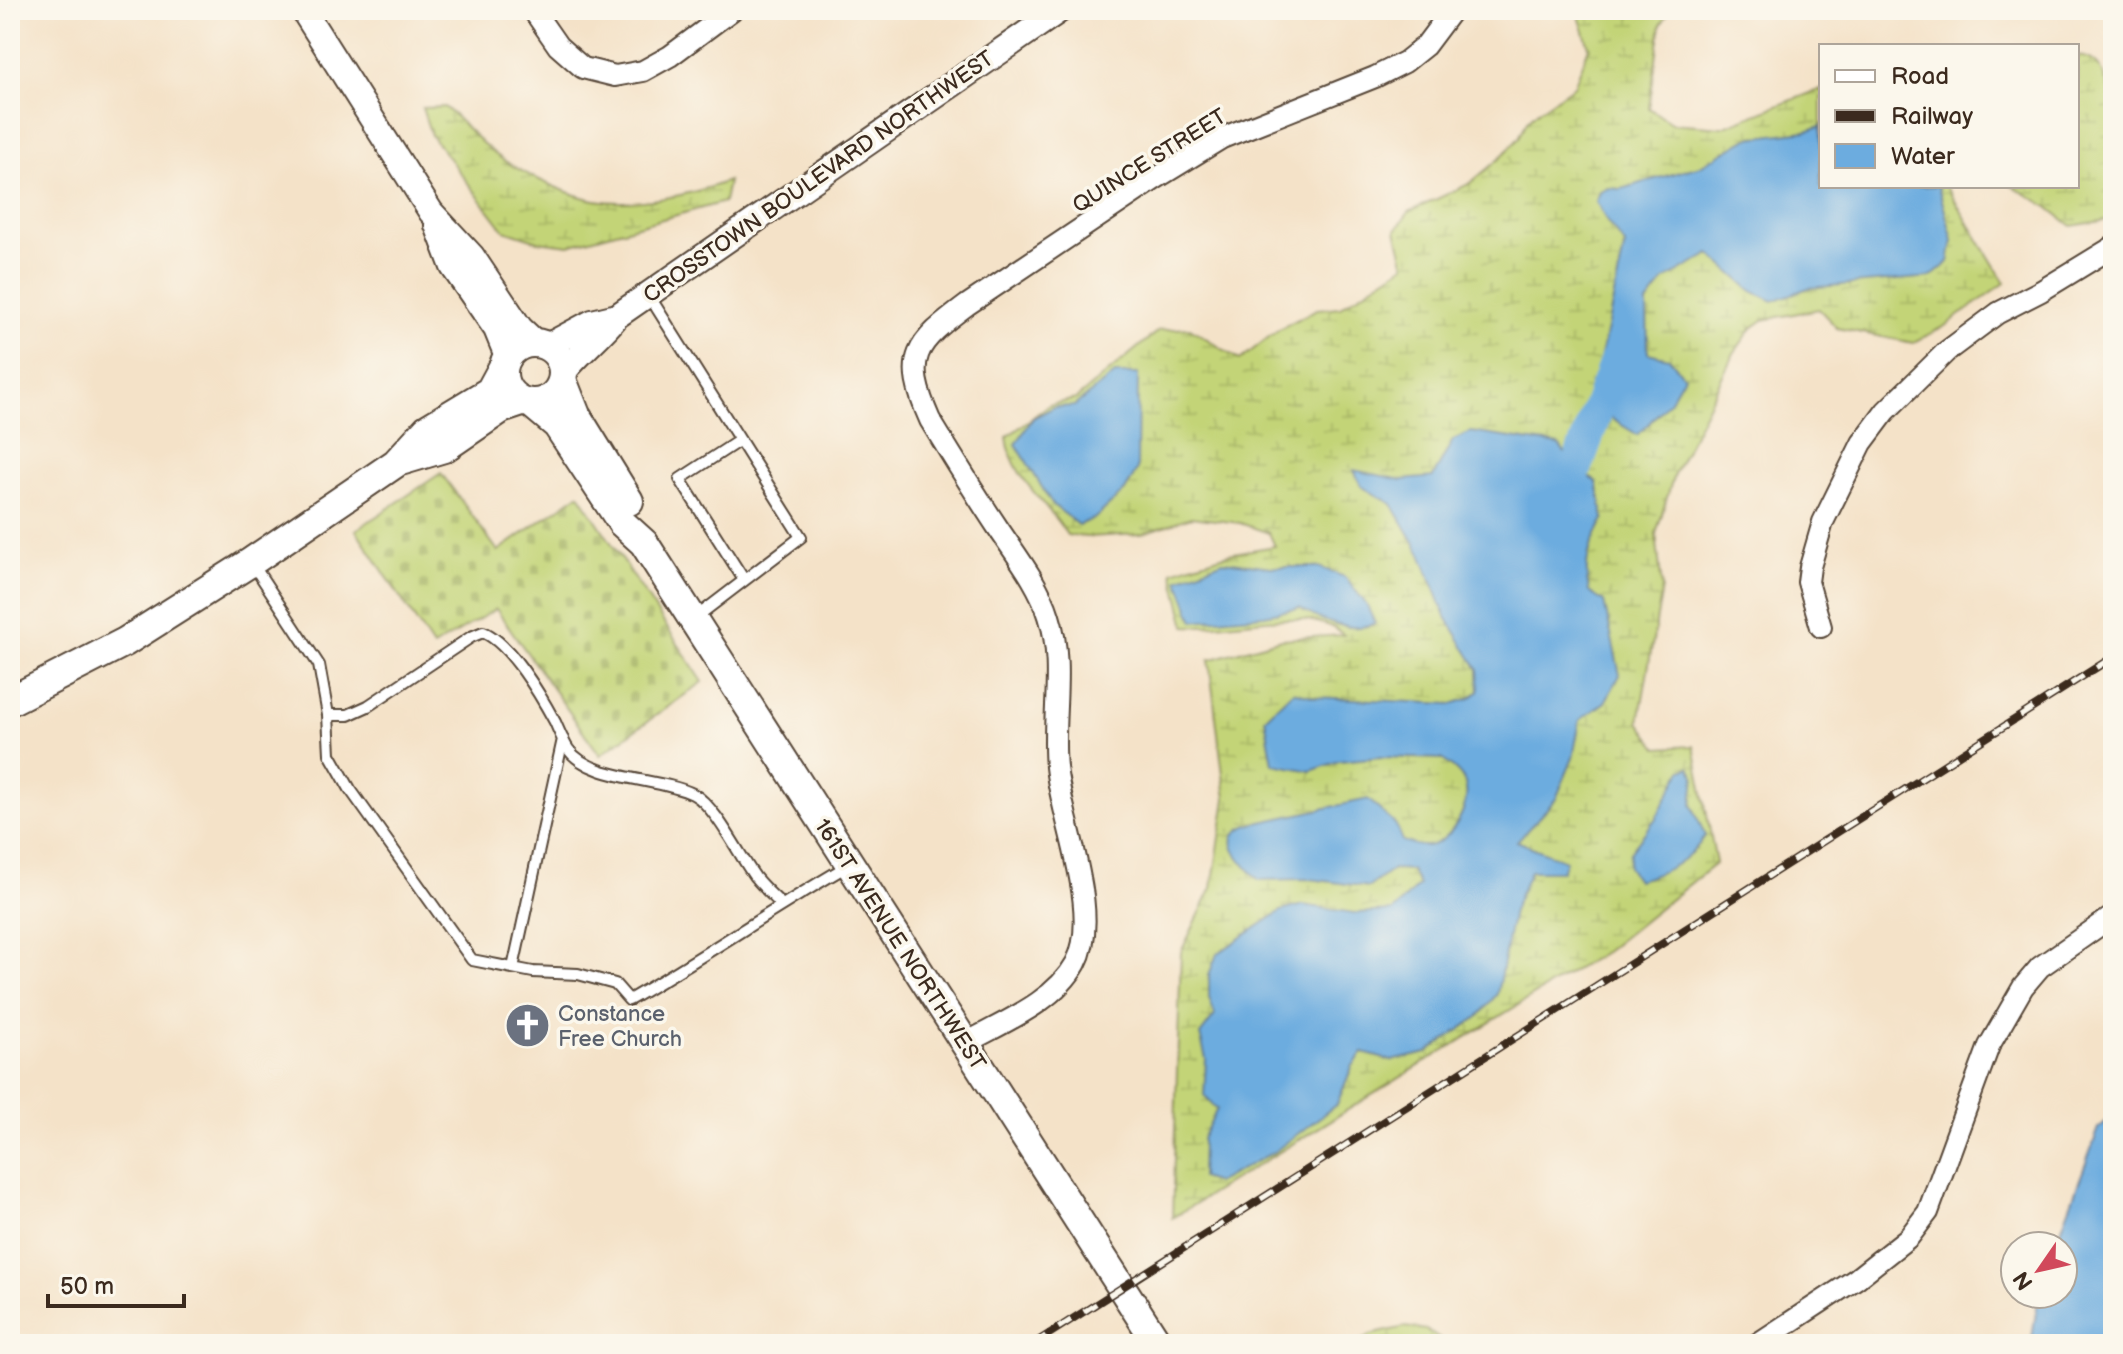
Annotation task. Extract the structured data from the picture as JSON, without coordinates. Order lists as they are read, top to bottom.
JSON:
{
  "streets": {
    "main road": ["161ST AVENUE NORTHWEST"],
    "street": ["QUINCE STREET", "CROSSTOWN BOULEVARD NORTHWEST"]
  },
  "crossings": [
    ["QUINCE STREET", "161ST AVENUE NORTHWEST"],
    ["CROSSTOWN BOULEVARD NORTHWEST", "161ST AVENUE NORTHWEST"]
  ],
  "places": {
    "church": ["Constance Free Church"]
  },
  "legend": ["Road", "Railway", "Water"],
  "scale_bar": "50 m",
  "north": "bottom left"
}
